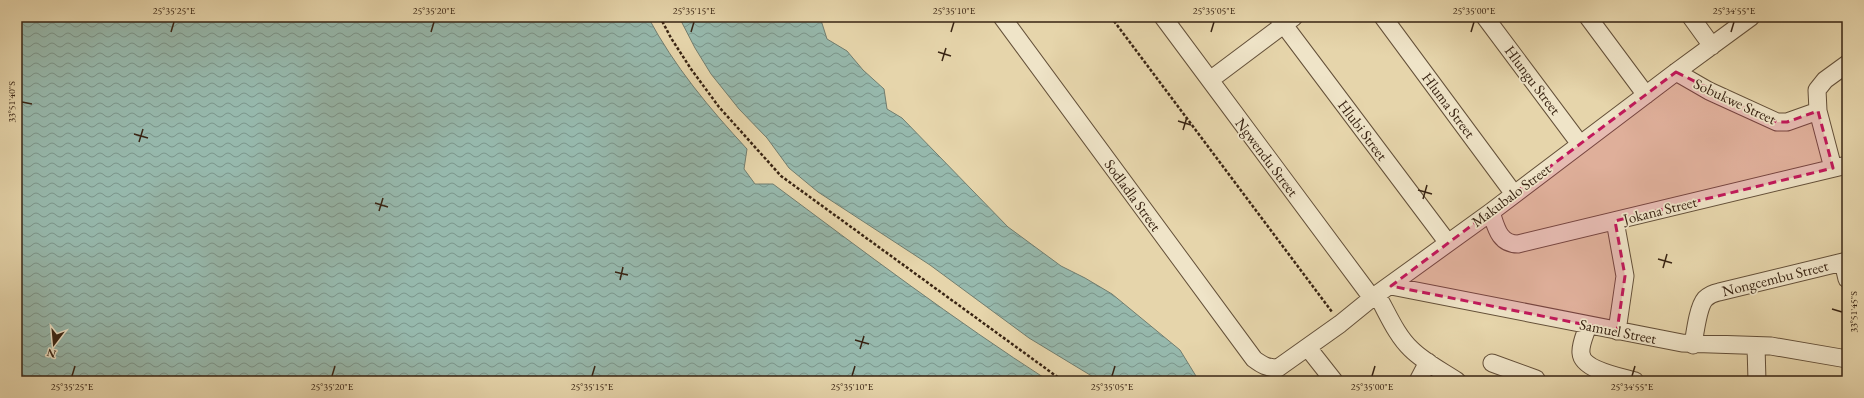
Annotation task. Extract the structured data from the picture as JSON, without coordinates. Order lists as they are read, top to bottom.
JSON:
{
  "streets": {
    "street": [
      "Hlungu Street",
      "Sobukwe Street",
      "Hluma Street",
      "Hlubi Street",
      "Ngwendu Street",
      "Sodladla Street",
      "Makubalo Street",
      "Jokana Street",
      "Nongcembu Street",
      "Samuel Street"
    ]
  },
  "crossings": [
    ["Hlungu Street", "Makubalo Street"],
    ["Sobukwe Street", "Makubalo Street"],
    ["Hluma Street", "Makubalo Street"],
    ["Hlubi Street", "Makubalo Street"],
    ["Ngwendu Street", "Makubalo Street"],
    ["Ngwendu Street", "Samuel Street"],
    ["Sodladla Street", "Makubalo Street"],
    ["Makubalo Street", "Jokana Street"],
    ["Makubalo Street", "Samuel Street"],
    ["Nongcembu Street", "Samuel Street"]
  ],
  "north": "bottom",
  "coordinates": [
    "25°35'25\"E",
    "25°35'20\"E",
    "25°35'15\"E",
    "25°35'10\"E",
    "25°35'05\"E",
    "25°35'00\"E",
    "25°34'55\"E",
    "33°51'40\"S",
    "33°51'45\"S"
  ]
}
